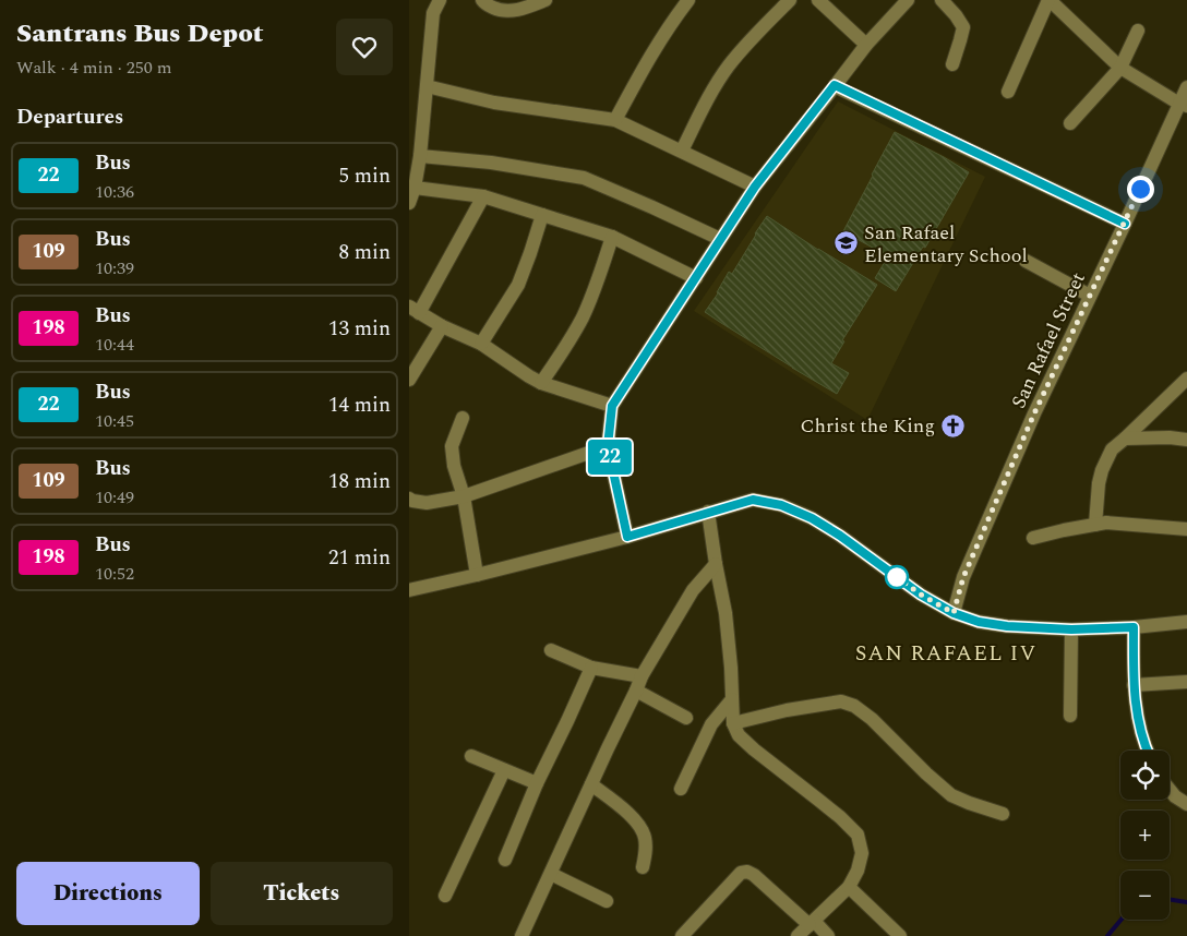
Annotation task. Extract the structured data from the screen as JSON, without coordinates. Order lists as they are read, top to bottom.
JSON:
{
  "streets": {
    "street": ["San Rafael Street"]
  },
  "districts": ["SAN RAFAEL IV"],
  "places": {
    "school or university": ["San Rafael Elementary School"],
    "church": ["Christ the King"]
  },
  "lines": ["bus line 22"],
  "page": {
    "heading": [
      ["Santrans Bus Depot", "Walk · 4 min · 250 m"],
      "Departures"
    ],
    "on_map": "22",
    "list": [
      {
        "mark": "22",
        "name": "Bus",
        "note": "10:36",
        "value": "5 min"
      },
      {
        "mark": "109",
        "name": "Bus",
        "note": "10:39",
        "value": "8 min"
      },
      {
        "mark": "198",
        "name": "Bus",
        "note": "10:44",
        "value": "13 min"
      },
      {
        "mark": "22",
        "name": "Bus",
        "note": "10:45",
        "value": "14 min"
      },
      {
        "mark": "109",
        "name": "Bus",
        "note": "10:49",
        "value": "18 min"
      },
      {
        "mark": "198",
        "name": "Bus",
        "note": "10:52",
        "value": "21 min"
      }
    ],
    "map_buttons": ["+", "−"],
    "buttons": ["Directions", "Tickets"]
  }
}
